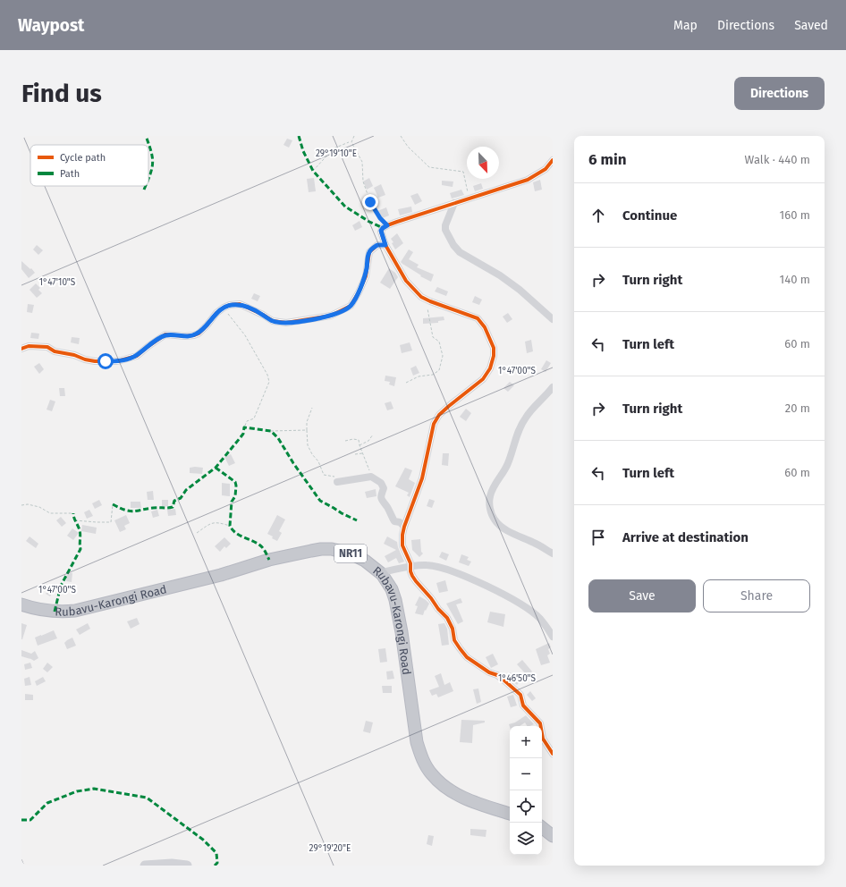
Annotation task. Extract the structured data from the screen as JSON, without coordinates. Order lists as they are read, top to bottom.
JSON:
{
  "streets": {
    "highway": ["NR11", "Rubavu-Karongi Road"]
  },
  "legend": ["Cycle path", "Path"],
  "north": "bottom right",
  "page": {
    "header": "Waypost",
    "nav": ["Map", "Directions", "Saved"],
    "buttons": [
      "Directions",
      ["Save", "Share"]
    ],
    "title": "Find us",
    "heading": ["6 min", "Walk · 440 m"],
    "list": [
      ["Continue", "160 m"],
      ["Turn right", "140 m"],
      ["Turn left", "60 m"],
      ["Turn right", "20 m"],
      ["Turn left", "60 m"],
      "Arrive at destination"
    ],
    "map_buttons": ["+", "−"]
  },
  "coordinates": [
    "29°19'10\"E",
    "1°47'10\"S",
    "1°47'00\"S",
    "1°46'50\"S",
    "29°19'20\"E"
  ]
}
